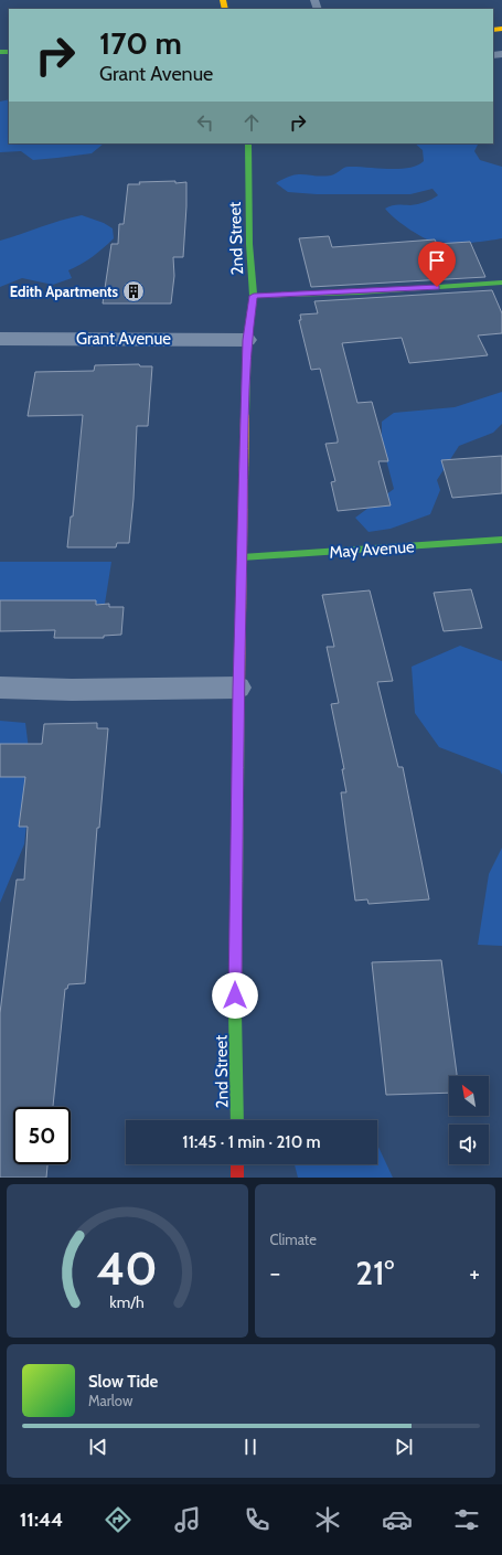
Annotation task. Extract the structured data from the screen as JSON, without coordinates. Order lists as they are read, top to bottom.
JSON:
{
  "streets": {
    "main road": ["2nd Street", "May Avenue"],
    "street": ["Grant Avenue"]
  },
  "crossings": [
    ["2nd Street", "Grant Avenue"],
    ["2nd Street", "May Avenue"]
  ],
  "places": {
    "building": ["Edith Apartments"]
  },
  "north": "top left",
  "page": {
    "turn": ["170 m", "Grant Avenue"],
    "limit": "50",
    "trip": "11:45 · 1 min · 210 m",
    "tile": "Climate",
    "heat": ["−", "21°", "+"],
    "song": ["Slow Tide", "Marlow"],
    "tabs": "11:44",
    "gauge": ["40", "km/h"]
  }
}
